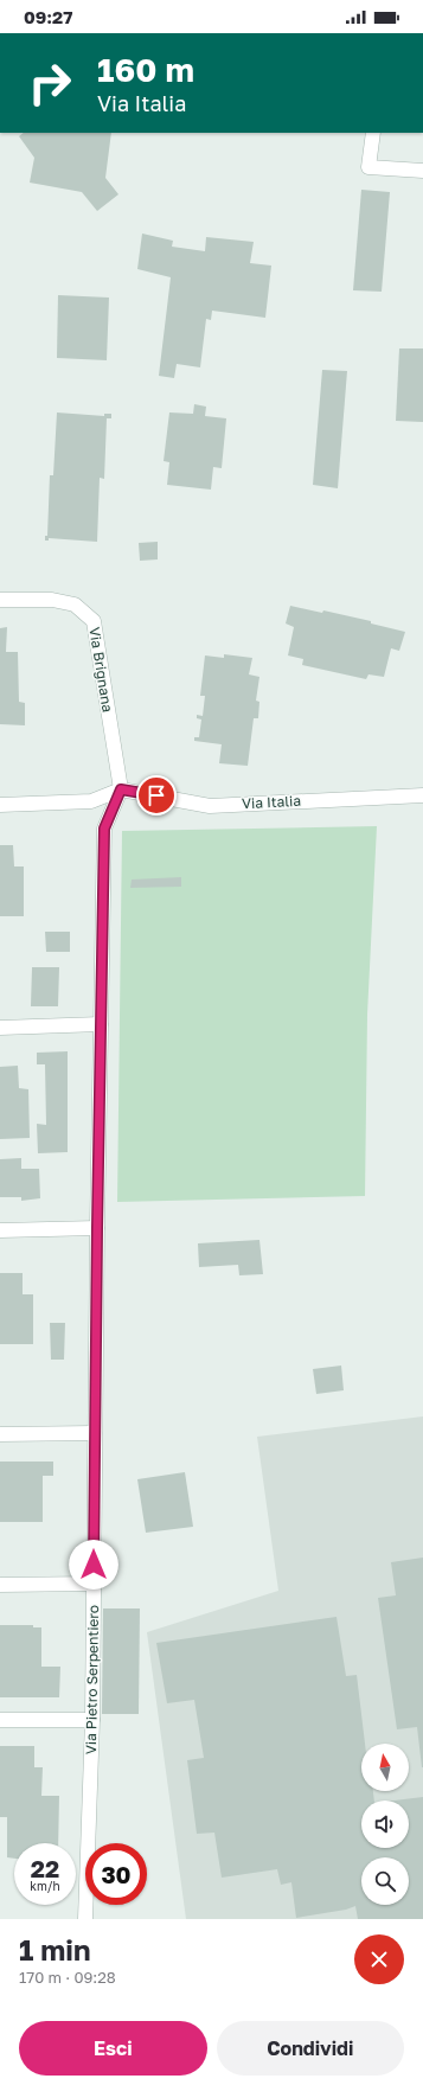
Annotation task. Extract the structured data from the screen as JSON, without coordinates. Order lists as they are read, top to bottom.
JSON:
{
  "streets": {
    "street": ["Via Brignana", "Via Italia", "Via Pietro Serpentiero"]
  },
  "crossings": [
    ["Via Brignana", "Via Italia"],
    ["Via Brignana", "Via Pietro Serpentiero"],
    ["Via Italia", "Via Pietro Serpentiero"]
  ],
  "north": "top",
  "page": {
    "status": "09:27",
    "turn": ["160 m", "Via Italia"],
    "speed": "22 km/h",
    "limit": "30",
    "heading": ["1 min", "170 m · 09:28"],
    "buttons": ["Esci", "Condividi"]
  }
}
